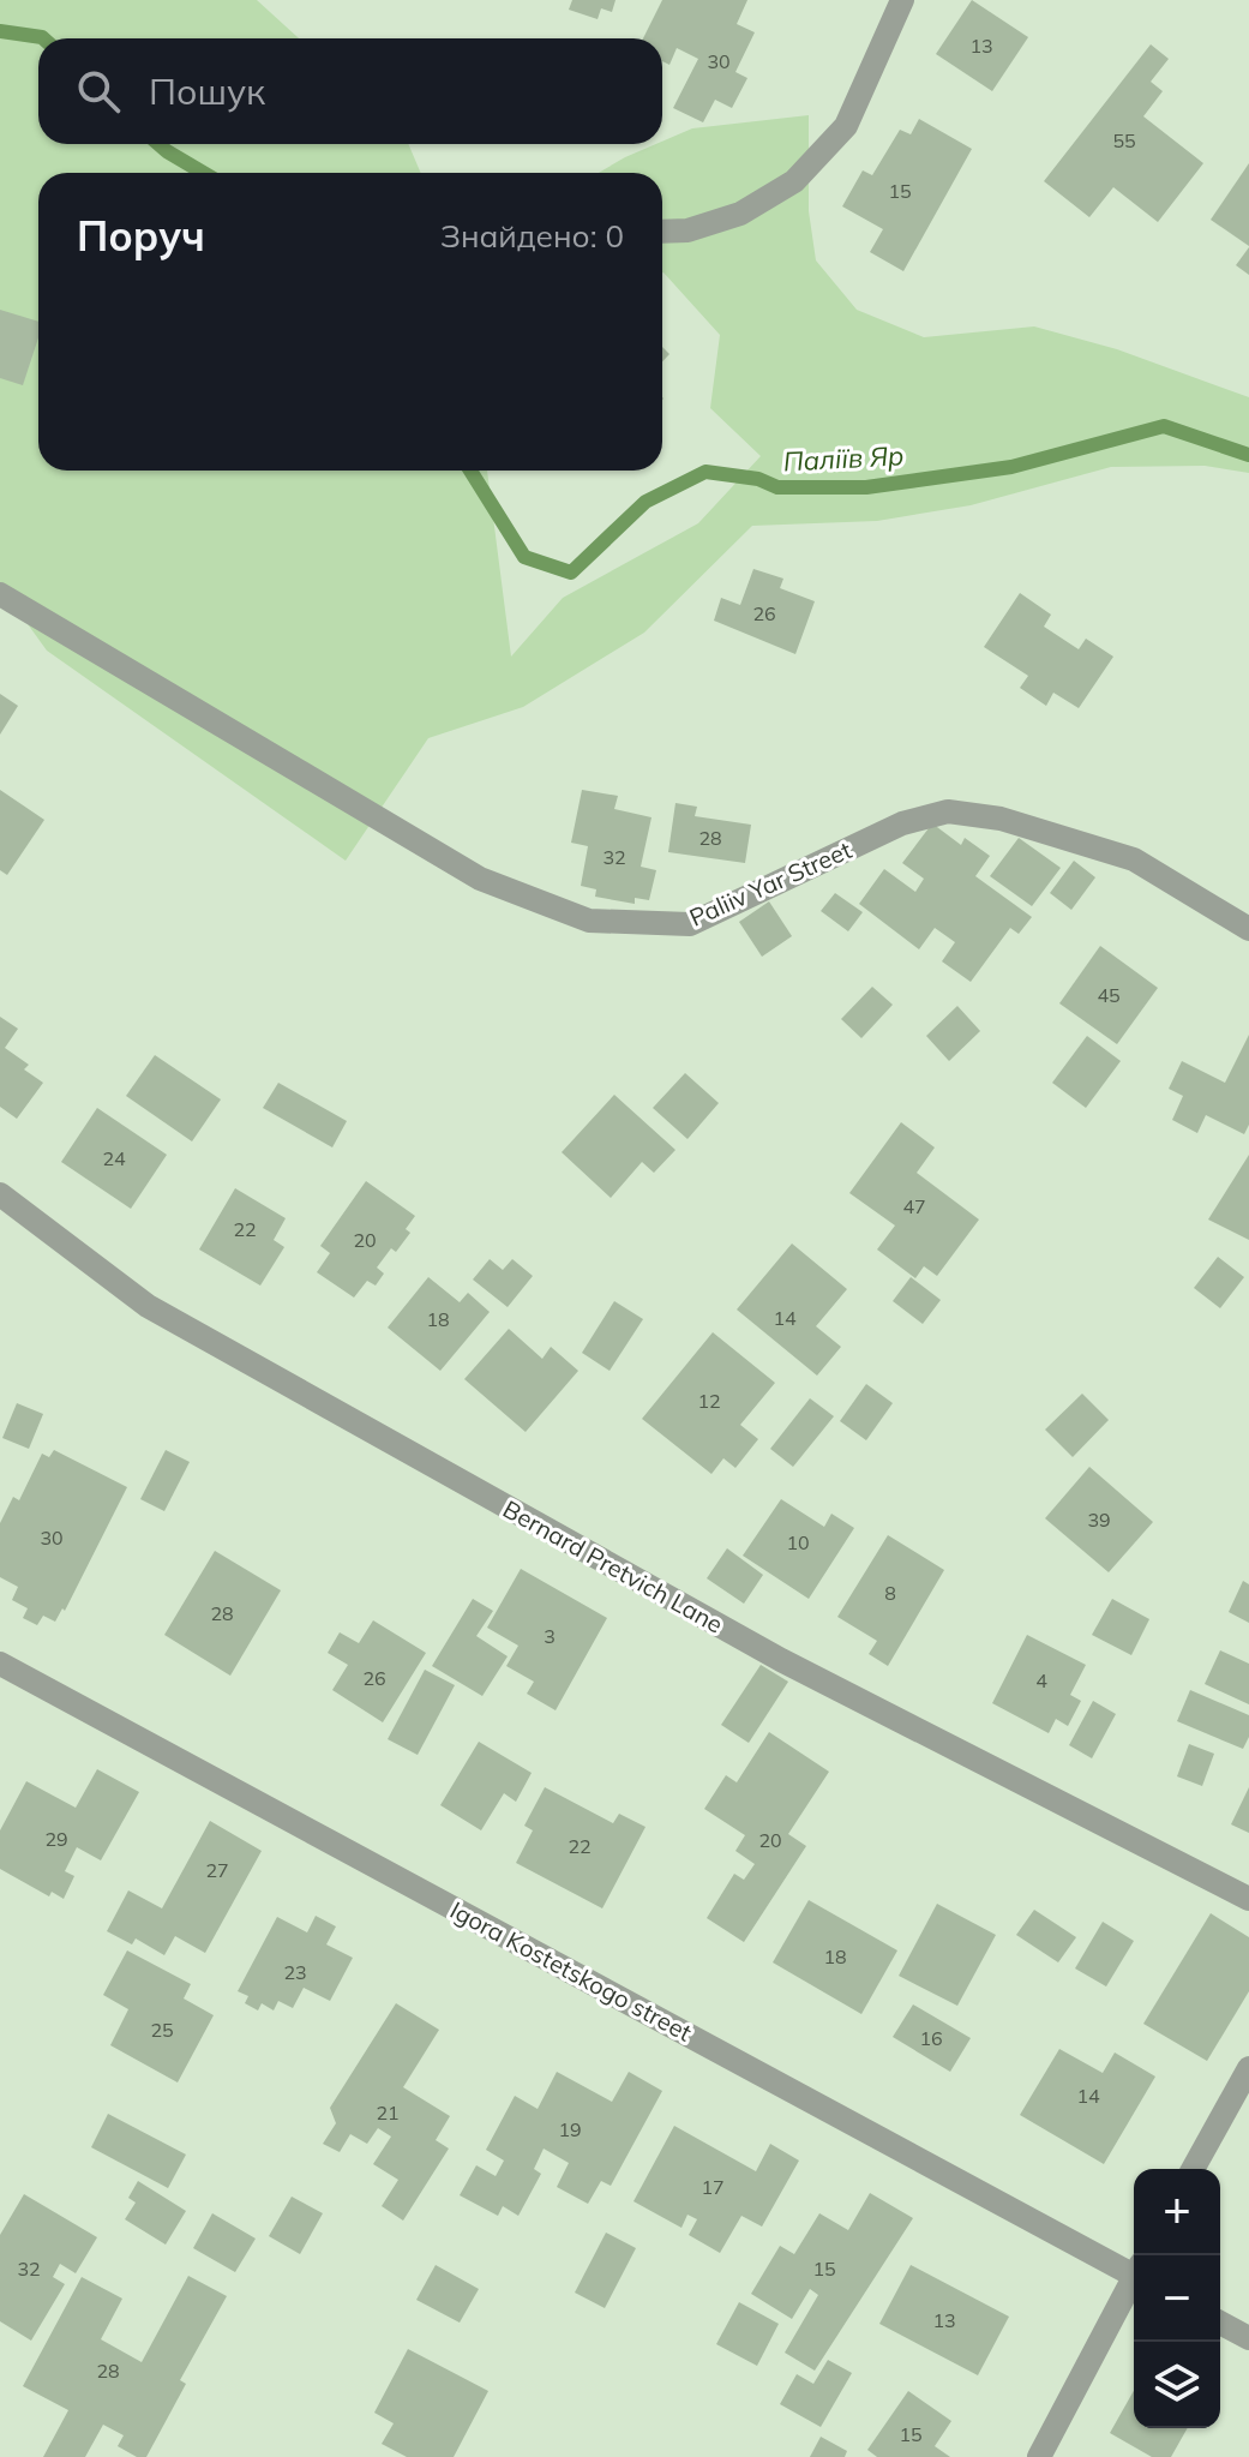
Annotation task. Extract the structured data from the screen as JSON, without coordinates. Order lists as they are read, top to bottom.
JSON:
{
  "streets": {
    "street": ["Paliiv Yar Street", "Bernard Pretvich Lane", "Igora Kostetskogo street"]
  },
  "water": ["Паліїв Яр"],
  "house_numbers": [
    "13",
    "30",
    "55",
    "15",
    "26",
    "28",
    "32",
    "45",
    "24",
    "47",
    "22",
    "20",
    "14",
    "18",
    "12",
    "39",
    "30",
    "10",
    "8",
    "28",
    "3",
    "26",
    "4",
    "29",
    "20",
    "22",
    "27",
    "18",
    "23",
    "25",
    "16",
    "14",
    "21",
    "19",
    "17",
    "32",
    "15",
    "13",
    "28",
    "15"
  ],
  "page": {
    "search": "Пошук",
    "heading": ["Поруч", "Знайдено: 0"],
    "map_buttons": ["+", "−"]
  }
}
